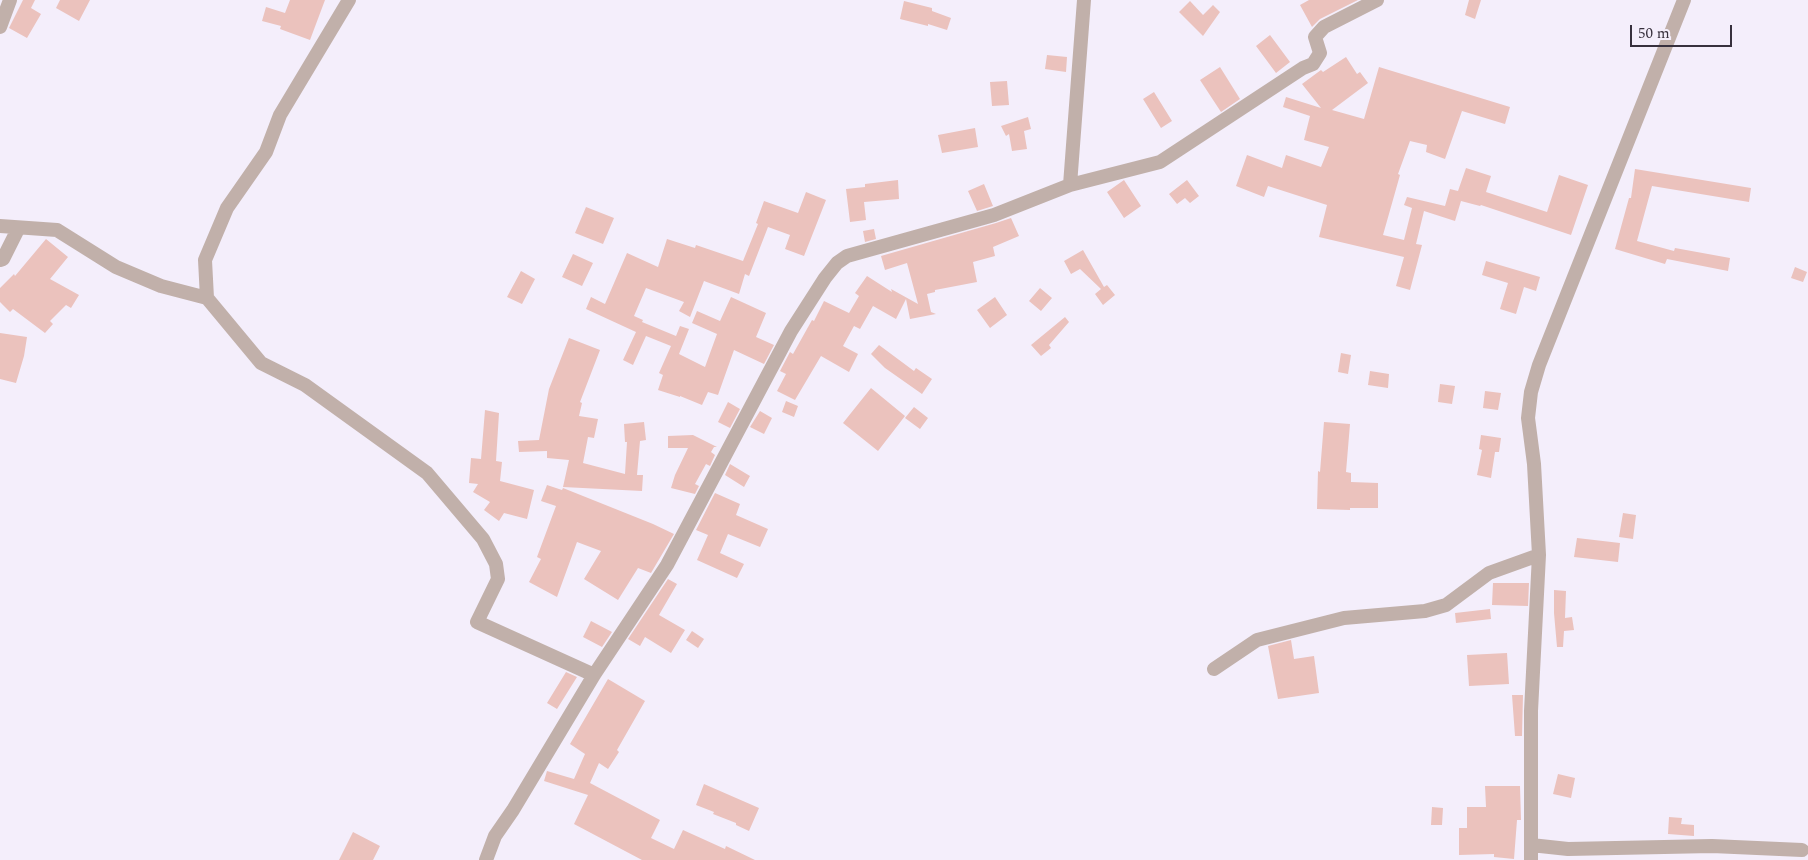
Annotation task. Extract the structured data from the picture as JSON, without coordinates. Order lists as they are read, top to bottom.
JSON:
{
  "scale_bar": "50 m"
}
